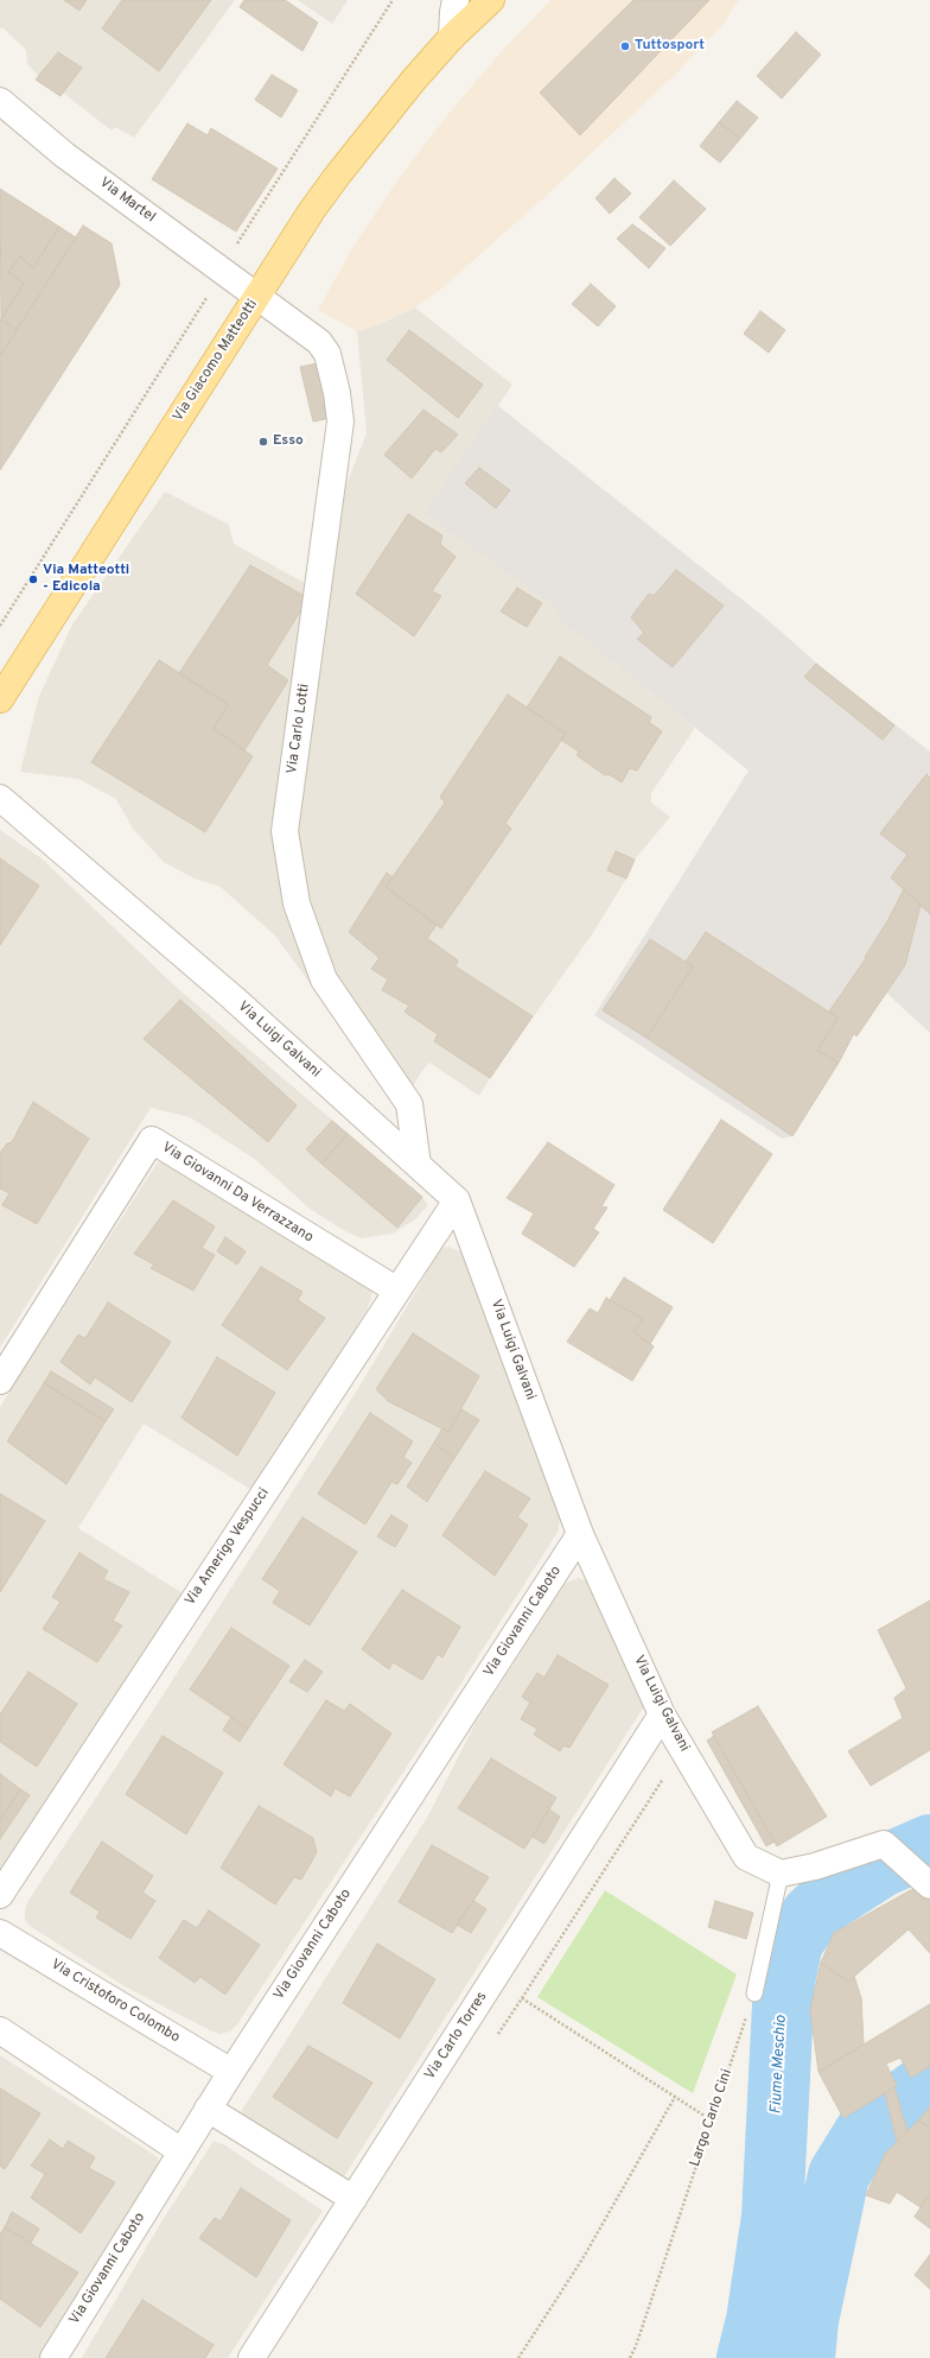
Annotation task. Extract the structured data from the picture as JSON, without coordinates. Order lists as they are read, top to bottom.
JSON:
{
  "streets": {
    "main road": ["Via Giacomo Matteotti"],
    "street": [
      "Via Martel",
      "Via Carlo Lotti",
      "Via Luigi Galvani",
      "Via Giovanni Da Verrazzano",
      "Via Amerigo Vespucci",
      "Via Giovanni Caboto",
      "Via Cristoforo Colombo",
      "Via Carlo Torres"
    ],
    "path": ["Largo Carlo Cini"]
  },
  "crossings": [
    ["Via Martel", "Via Giacomo Matteotti"],
    ["Via Martel", "Via Carlo Lotti"],
    ["Via Giacomo Matteotti", "Via Carlo Lotti"],
    ["Via Carlo Lotti", "Via Luigi Galvani"],
    ["Via Luigi Galvani", "Via Amerigo Vespucci"],
    ["Via Luigi Galvani", "Via Giovanni Caboto"],
    ["Via Luigi Galvani", "Via Carlo Torres"],
    ["Via Giovanni Da Verrazzano", "Via Amerigo Vespucci"],
    ["Via Giovanni Caboto", "Via Cristoforo Colombo"]
  ],
  "water": ["Fiume Meschio"],
  "places": ["Tuttosport", "Esso", "Via Matteotti - Edicola"]
}
